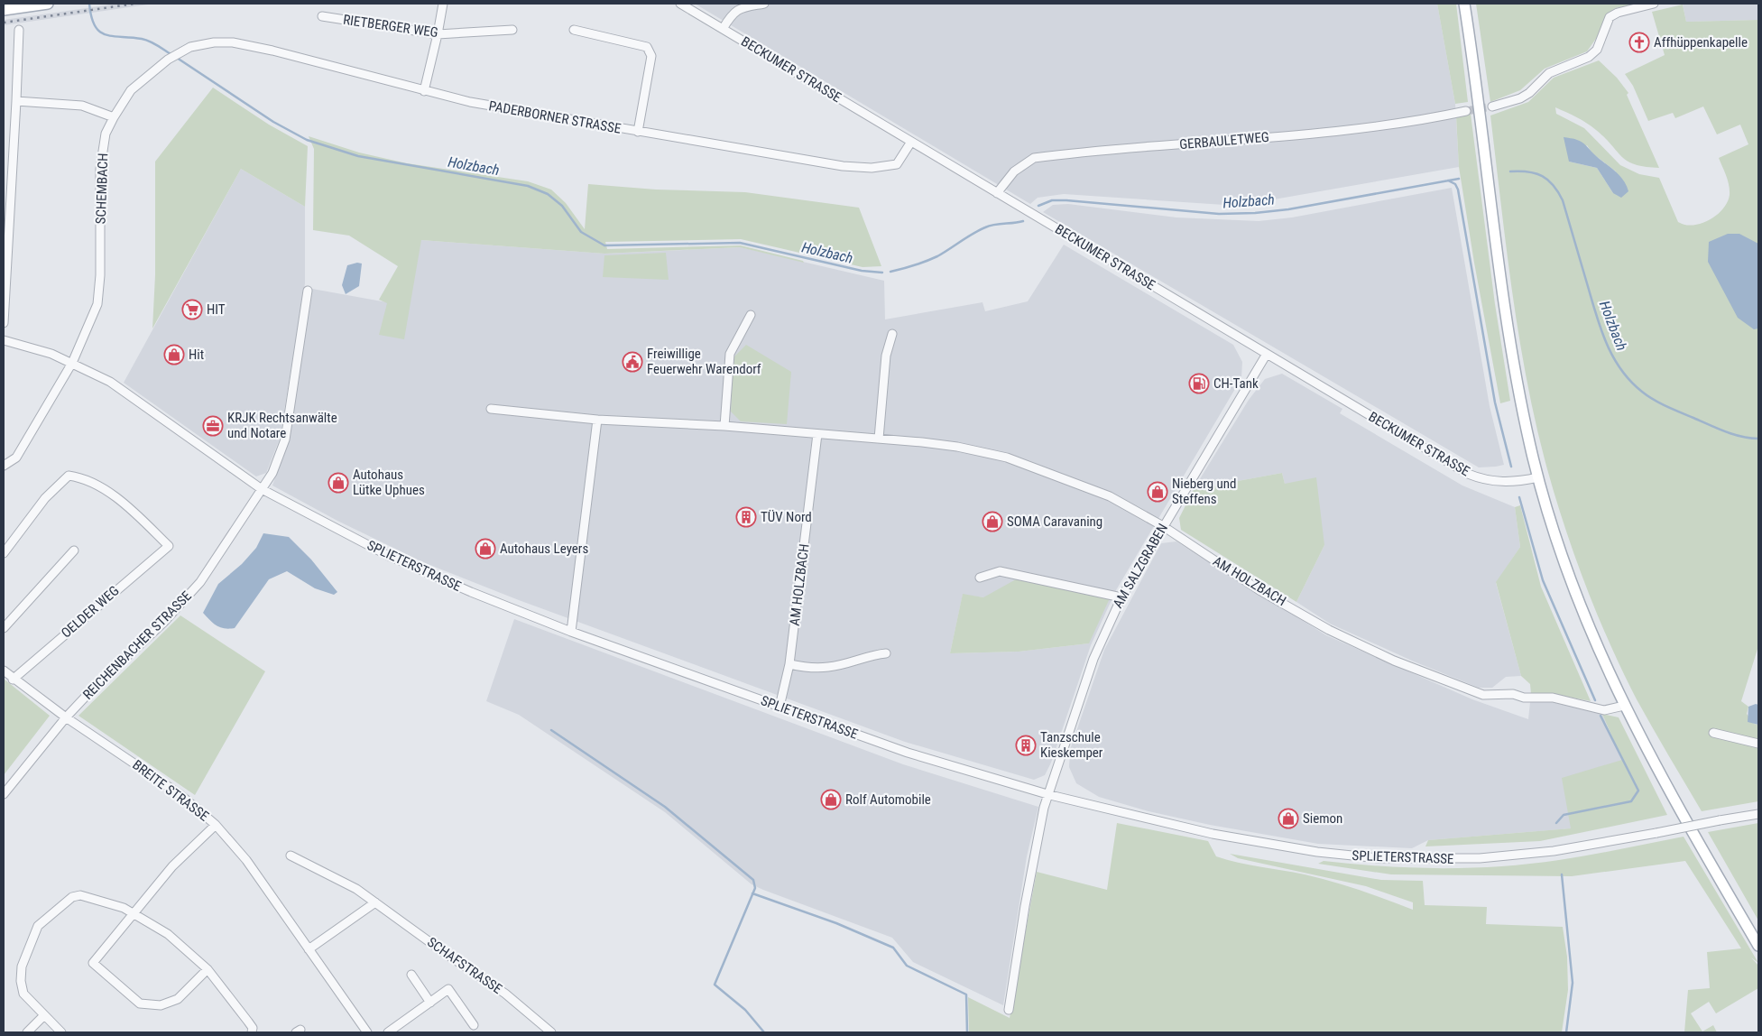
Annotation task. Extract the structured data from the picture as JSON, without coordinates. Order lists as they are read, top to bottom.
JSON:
{
  "streets": {
    "street": [
      "RIETBERGER WEG",
      "BECKUMER STRASSE",
      "PADERBORNER STRASSE",
      "GERBAULETWEG",
      "SCHEMBACH",
      "SPLIETERSTRASSE",
      "AM SALZGRABEN",
      "AM HOLZBACH",
      "OELDER WEG",
      "REICHENBACHER STRASSE",
      "BREITE STRASSE",
      "SCHAFSTRASSE"
    ]
  },
  "crossings": [
    ["BECKUMER STRASSE", "PADERBORNER STRASSE"],
    ["BECKUMER STRASSE", "GERBAULETWEG"],
    ["BECKUMER STRASSE", "AM SALZGRABEN"],
    ["PADERBORNER STRASSE", "SCHEMBACH"],
    ["SCHEMBACH", "SPLIETERSTRASSE"],
    ["SPLIETERSTRASSE", "AM SALZGRABEN"],
    ["SPLIETERSTRASSE", "AM HOLZBACH"],
    ["SPLIETERSTRASSE", "REICHENBACHER STRASSE"],
    ["AM SALZGRABEN", "AM HOLZBACH"],
    ["OELDER WEG", "BREITE STRASSE"],
    ["REICHENBACHER STRASSE", "BREITE STRASSE"]
  ],
  "water": ["Holzbach"],
  "places": {
    "church": ["Affhüppenkapelle"],
    "supermarket": ["HIT"],
    "shop": [
      "Hit",
      "Autohaus Lütke Uphues",
      "Nieberg und Steffens",
      "SOMA Caravaning",
      "Autohaus Leyers",
      "Rolf Automobile",
      "Siemon"
    ],
    "public building": ["Freiwillige Feuerwehr Warendorf"],
    "fuel station": ["CH-Tank"],
    "office": ["KRJK Rechtsanwälte und Notare"],
    "building": ["TÜV Nord", "Tanzschule Kieskemper"]
  }
}
